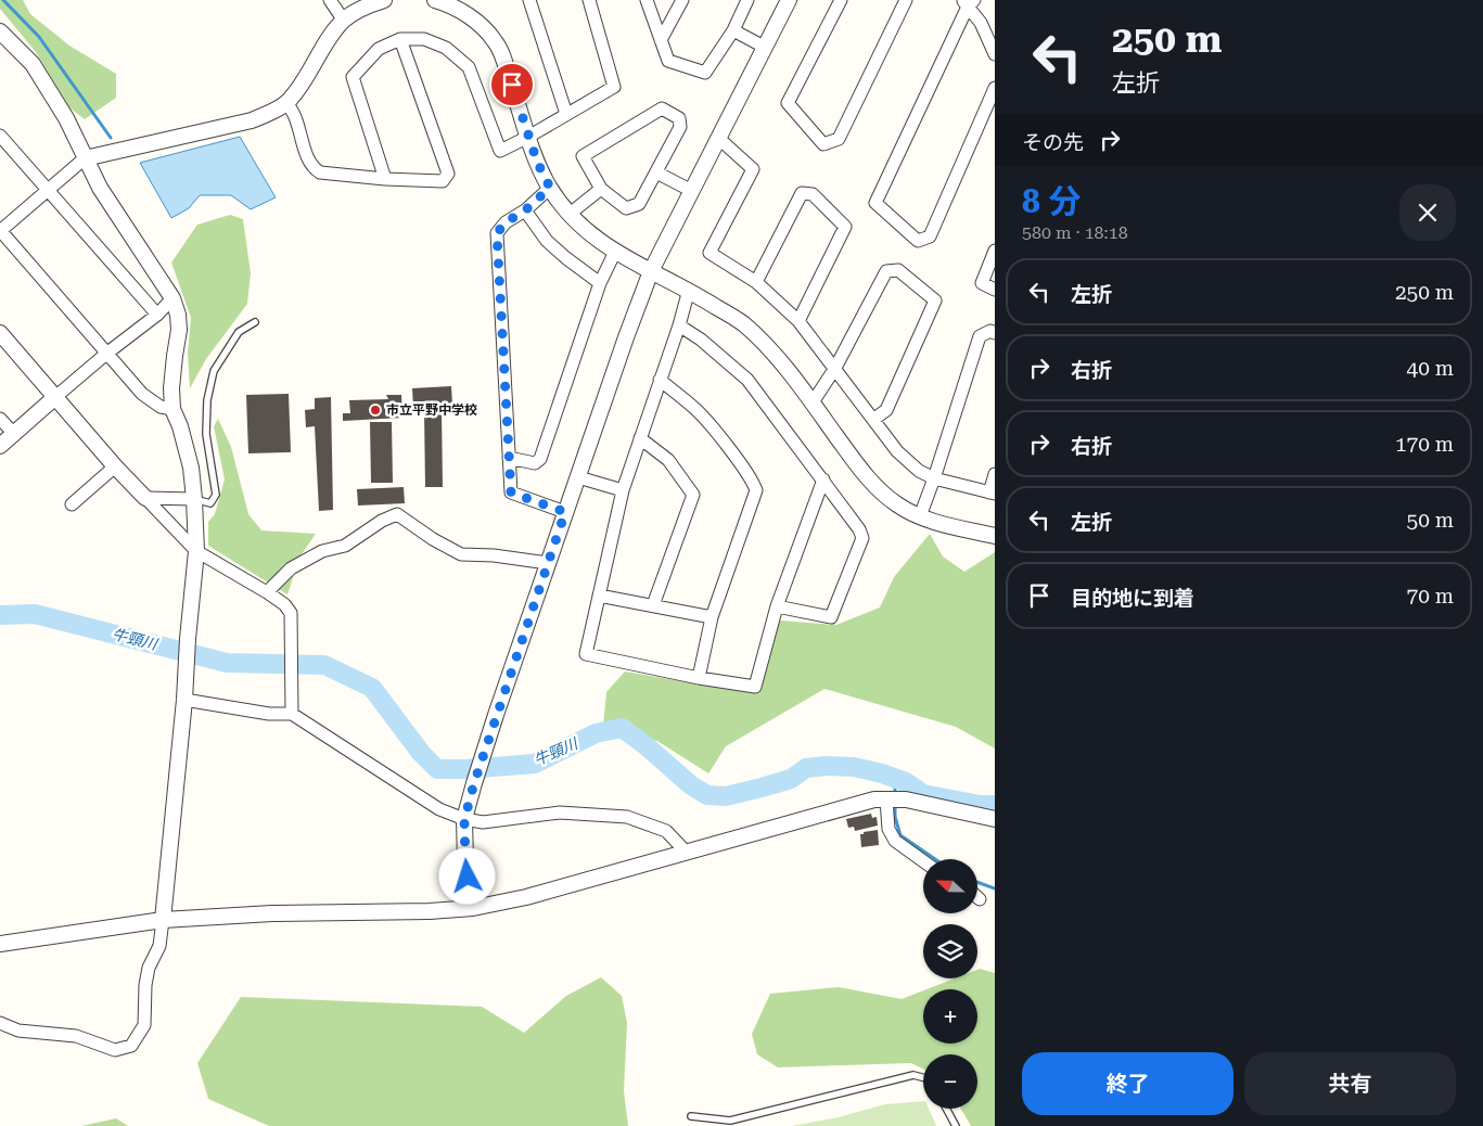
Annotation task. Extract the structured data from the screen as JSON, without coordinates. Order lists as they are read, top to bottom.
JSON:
{
  "water": ["牛頸川"],
  "places": ["市立平野中学校"],
  "north": "left",
  "page": {
    "turn": ["250 m", "左折"],
    "then": "その先",
    "heading": ["8 分", "580 m · 18:18"],
    "list": [
      {
        "name": "左折",
        "value": "250 m"
      },
      {
        "name": "右折",
        "value": "40 m"
      },
      {
        "name": "右折",
        "value": "170 m"
      },
      {
        "name": "左折",
        "value": "50 m"
      },
      {
        "name": "目的地に到着",
        "value": "70 m"
      }
    ],
    "map_buttons": ["+", "−"],
    "buttons": ["終了", "共有"]
  }
}
